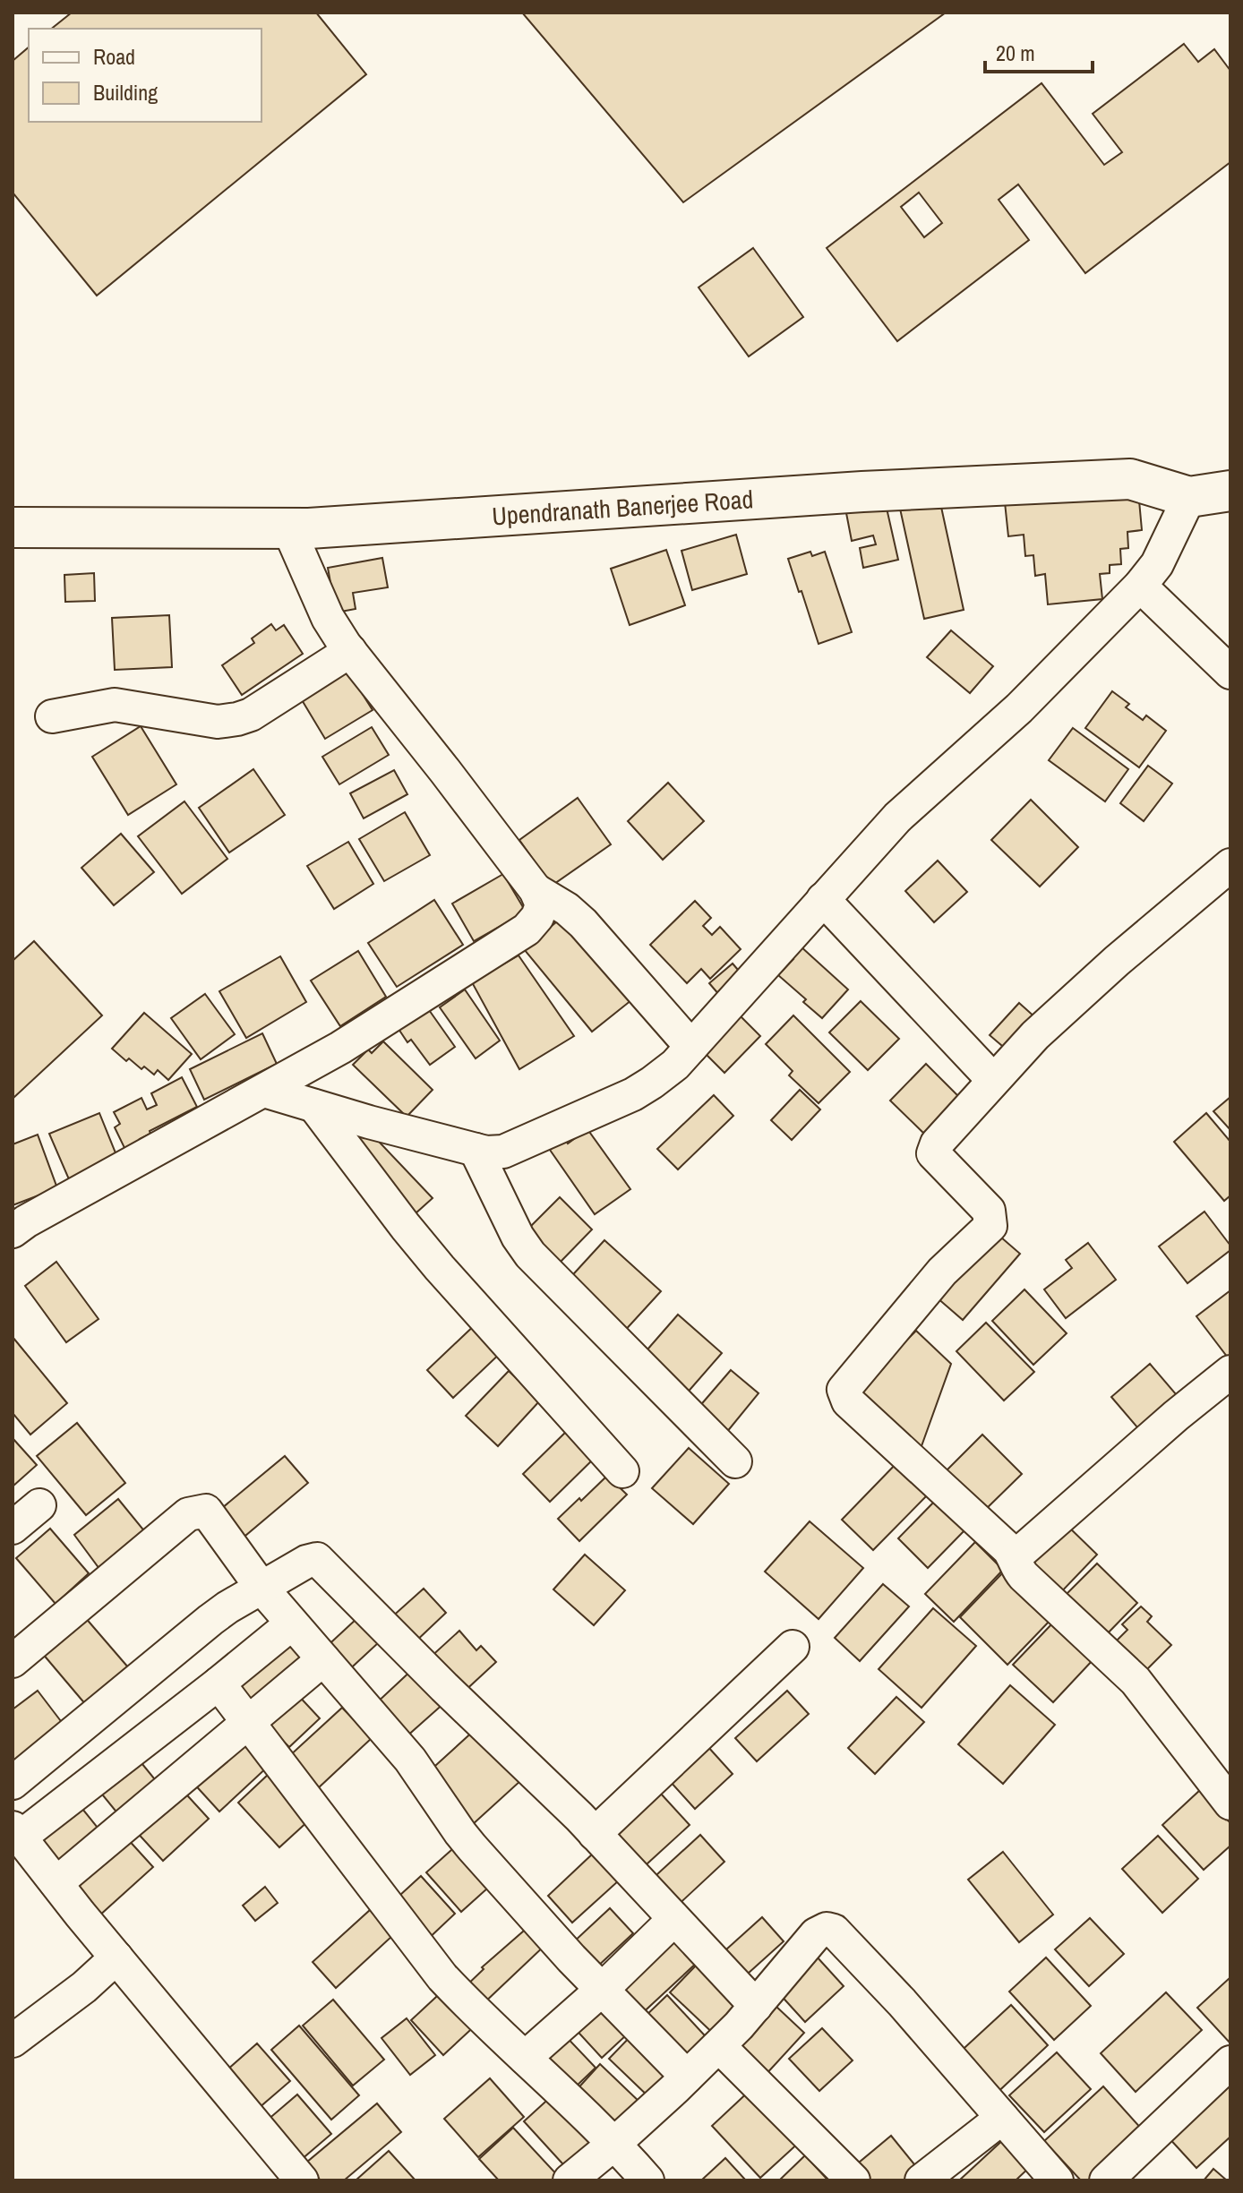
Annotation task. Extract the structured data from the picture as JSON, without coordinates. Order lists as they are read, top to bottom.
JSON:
{
  "streets": {
    "street": ["Upendranath Banerjee Road"]
  },
  "legend": ["Road", "Building"],
  "scale_bar": "20 m"
}
